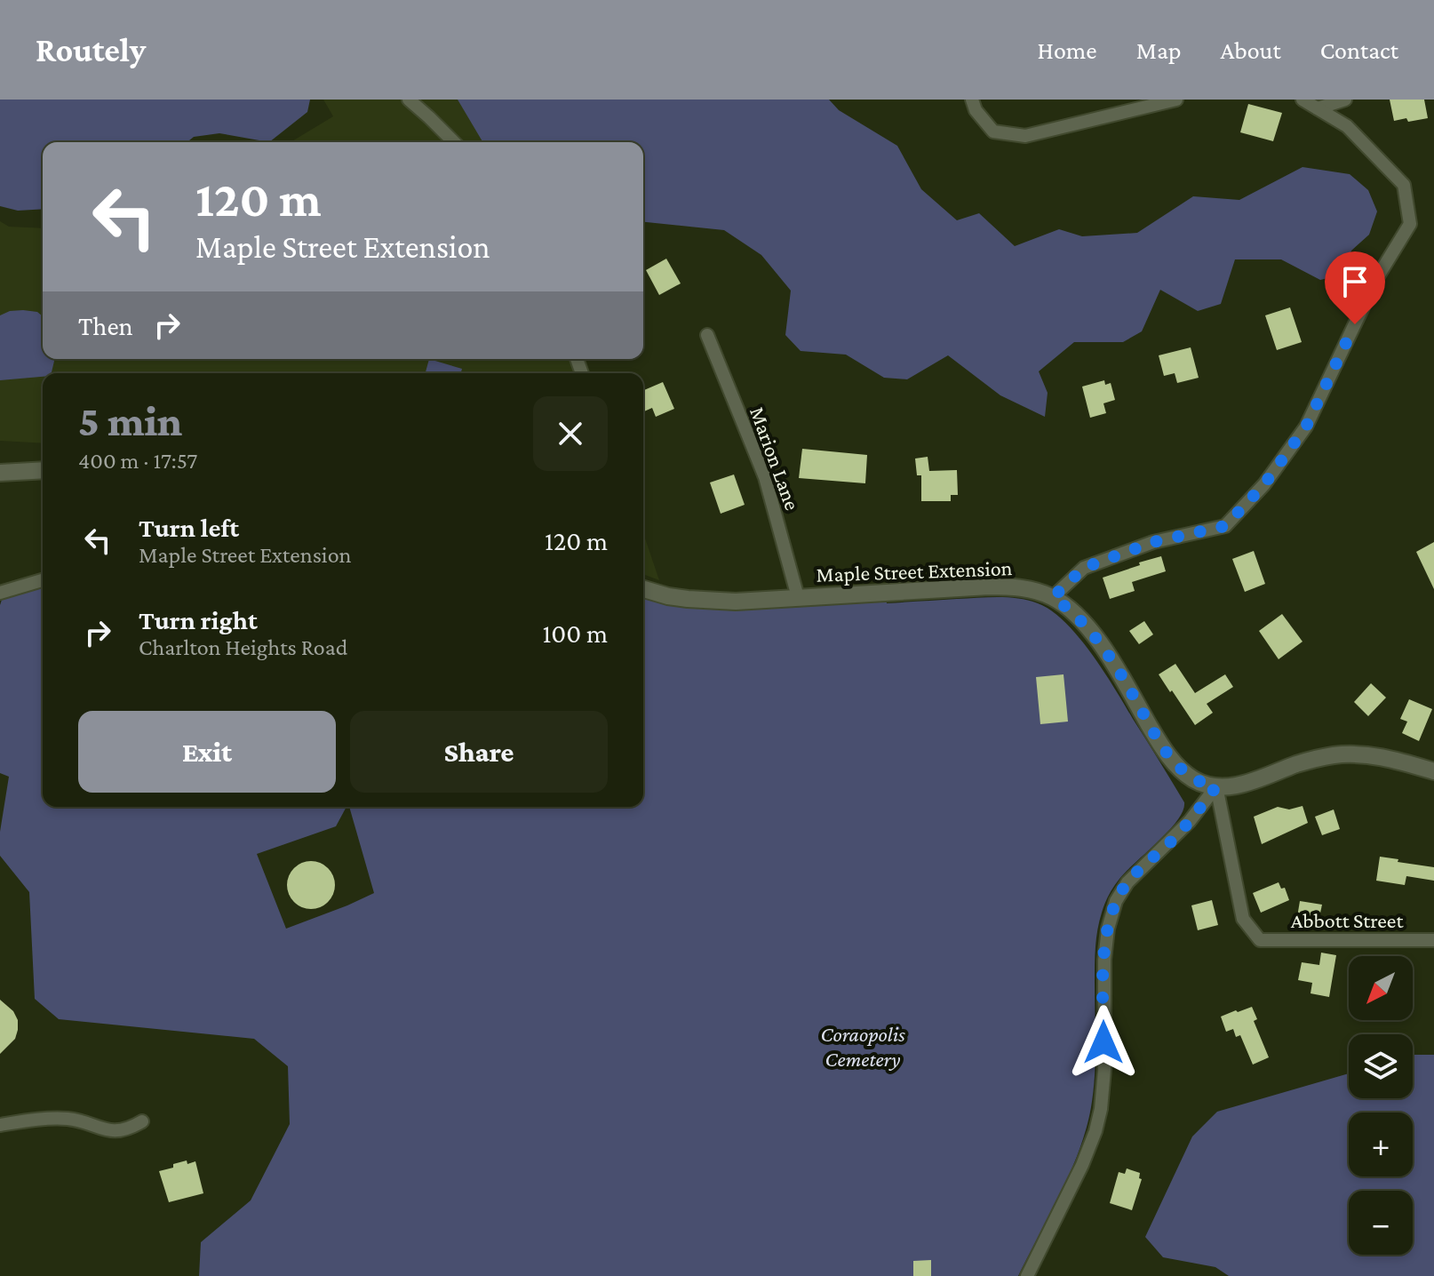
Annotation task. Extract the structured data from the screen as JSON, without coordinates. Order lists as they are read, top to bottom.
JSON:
{
  "streets": {
    "street": ["Marion Lane", "Maple Street Extension", "Abbott Street"]
  },
  "crossings": [
    ["Marion Lane", "Maple Street Extension"],
    ["Maple Street Extension", "Abbott Street"]
  ],
  "parks": ["Coraopolis Cemetery"],
  "north": "bottom left",
  "page": {
    "header": "Routely",
    "nav": [
      "Home",
      "Map",
      "About",
      "Contact"
    ],
    "turn": ["120 m", "Maple Street Extension"],
    "then": "Then",
    "heading": ["5 min", "400 m · 17:57"],
    "list": [
      {
        "name": "Turn left",
        "note": "Maple Street Extension",
        "value": "120 m"
      },
      {
        "name": "Turn right",
        "note": "Charlton Heights Road",
        "value": "100 m"
      }
    ],
    "buttons": ["Exit", "Share"],
    "map_buttons": ["+", "−"]
  }
}
